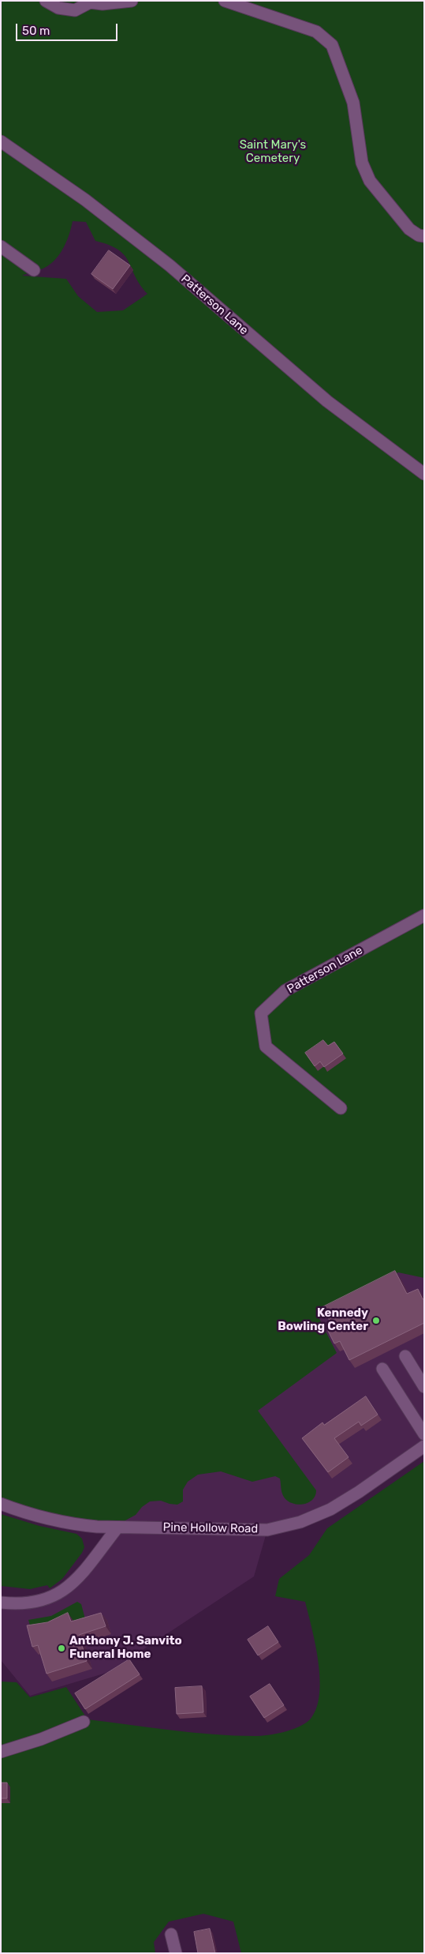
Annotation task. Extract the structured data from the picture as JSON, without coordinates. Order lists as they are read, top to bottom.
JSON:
{
  "streets": {
    "street": ["Patterson Lane", "Pine Hollow Road"]
  },
  "parks": ["Saint Mary's Cemetery"],
  "places": ["Kennedy Bowling Center", "Anthony J. Sanvito Funeral Home"],
  "scale_bar": "50 m"
}
